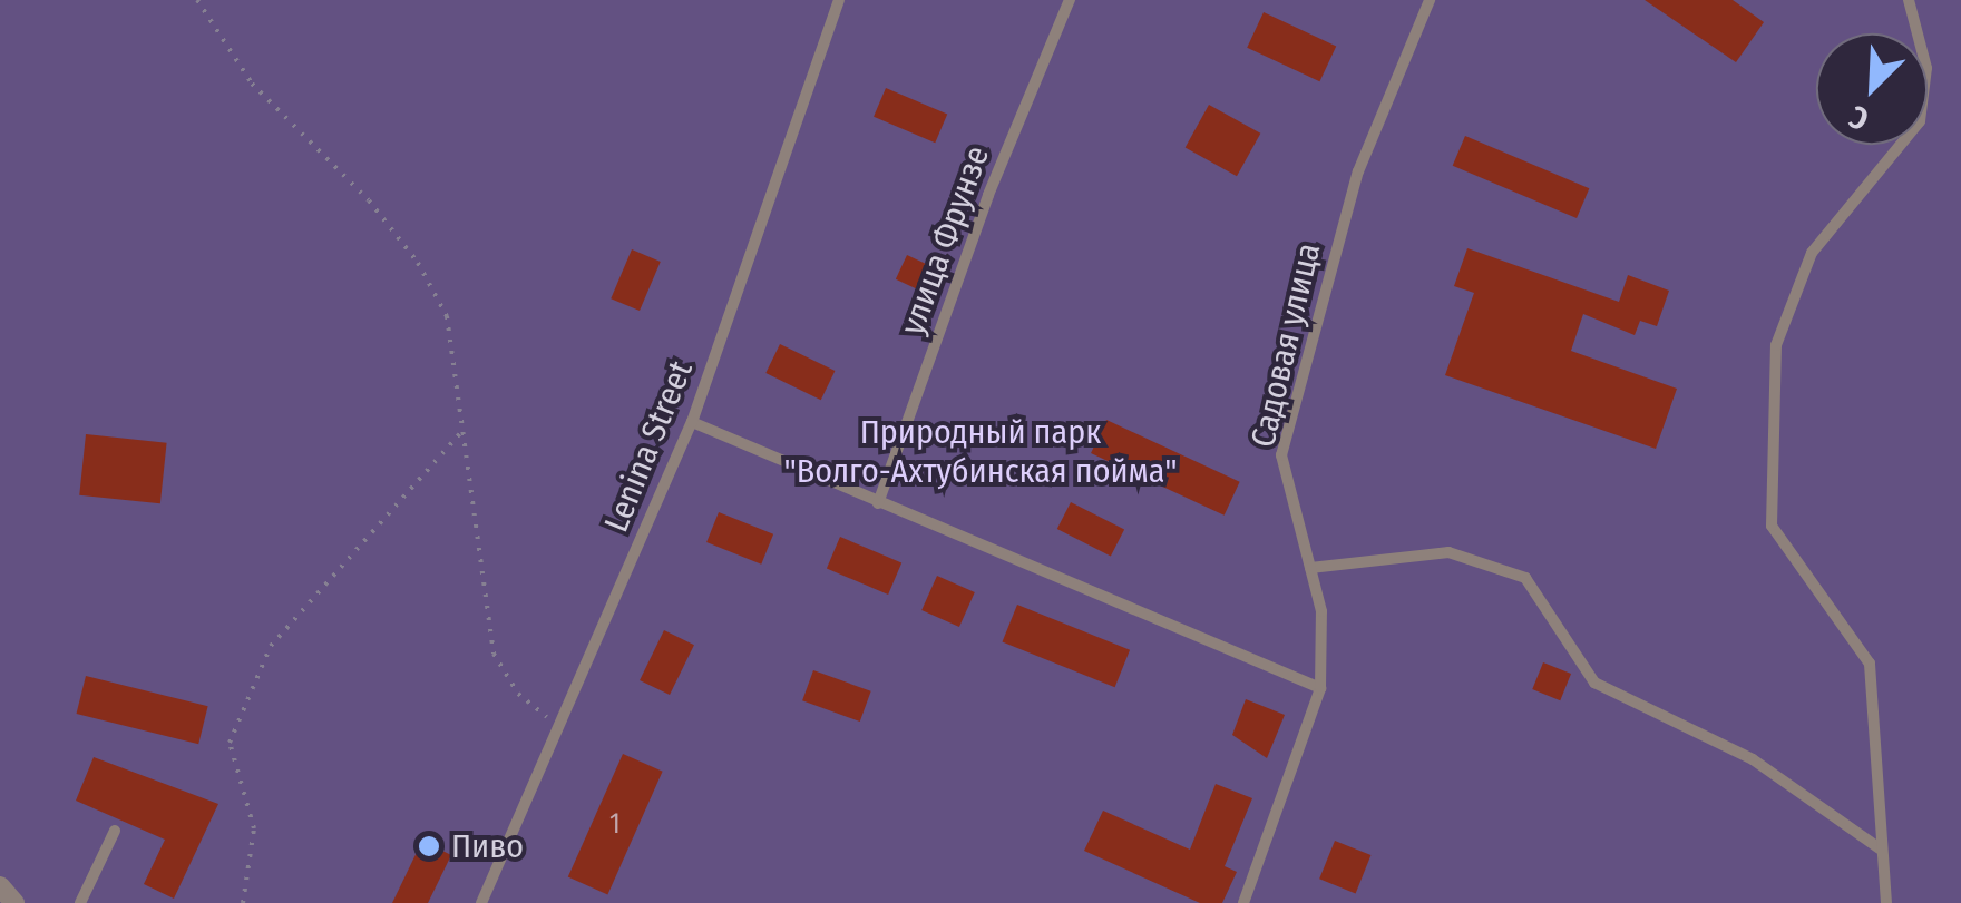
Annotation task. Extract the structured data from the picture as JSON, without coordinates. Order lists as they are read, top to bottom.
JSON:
{
  "streets": {
    "street": ["улица Фрунзе", "Садовая улица", "Lenina Street"]
  },
  "parks": ["Природный парк \"Волго-Ахтубинская пойма\""],
  "places": ["Пиво"],
  "house_numbers": ["1"],
  "north": "bottom left"
}
